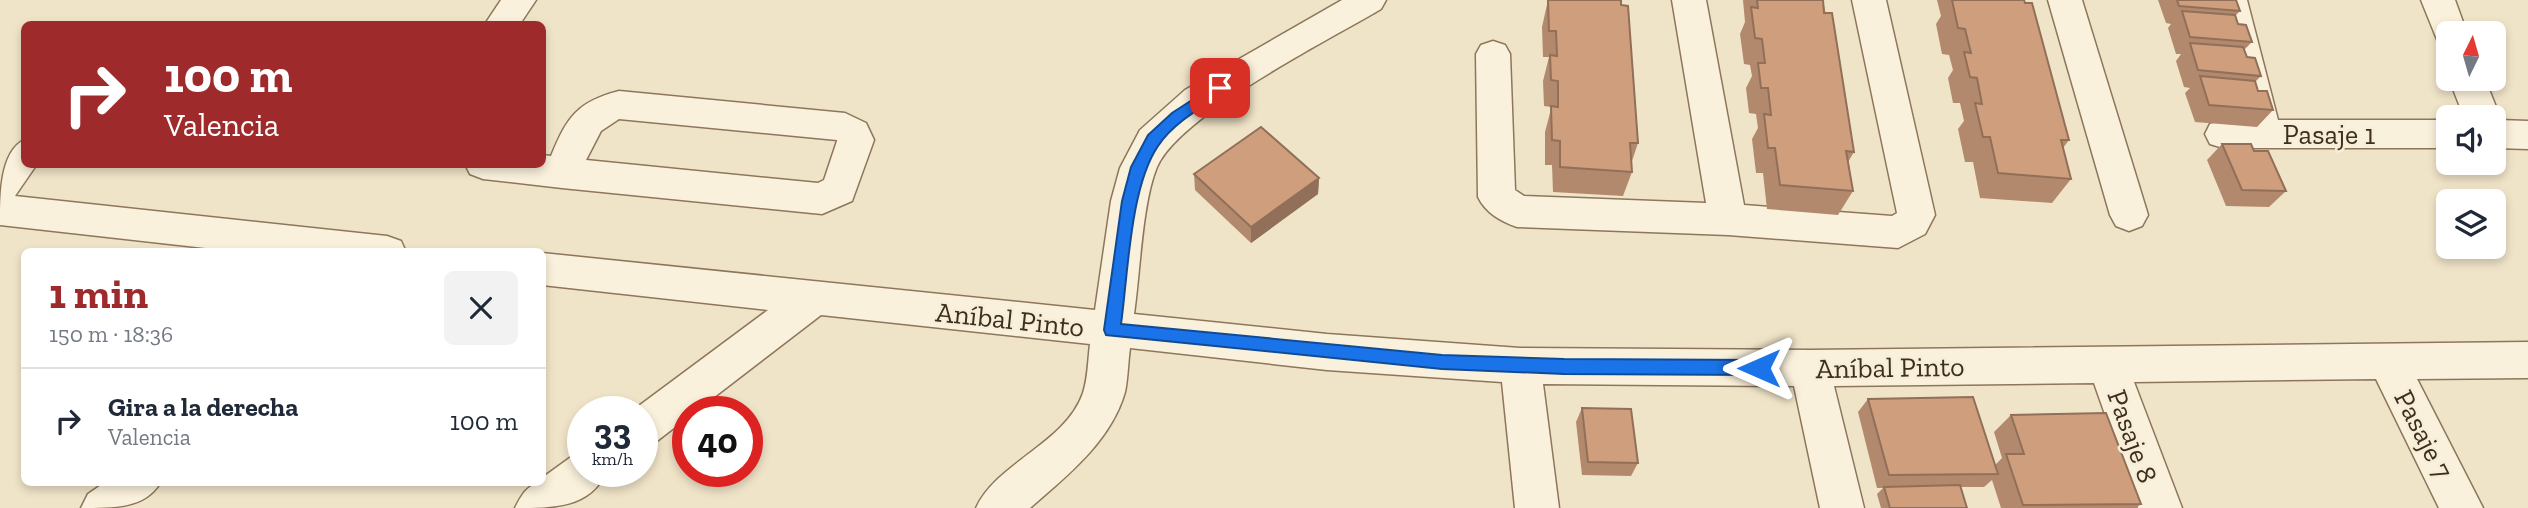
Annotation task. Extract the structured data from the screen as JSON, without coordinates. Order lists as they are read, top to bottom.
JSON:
{
  "streets": {
    "street": [
      "Pasaje 1",
      "Aníbal Pinto",
      "Pasaje 7",
      "Pasaje 8"
    ]
  },
  "crossings": [
    ["Aníbal Pinto", "Pasaje 7"],
    ["Aníbal Pinto", "Pasaje 8"]
  ],
  "north": "top",
  "page": {
    "turn": ["100 m", "Valencia"],
    "heading": ["1 min", "150 m · 18:36"],
    "list": [
      {
        "name": "Gira a la derecha",
        "note": "Valencia",
        "value": "100 m"
      }
    ],
    "speed": "33 km/h",
    "limit": "40"
  }
}
